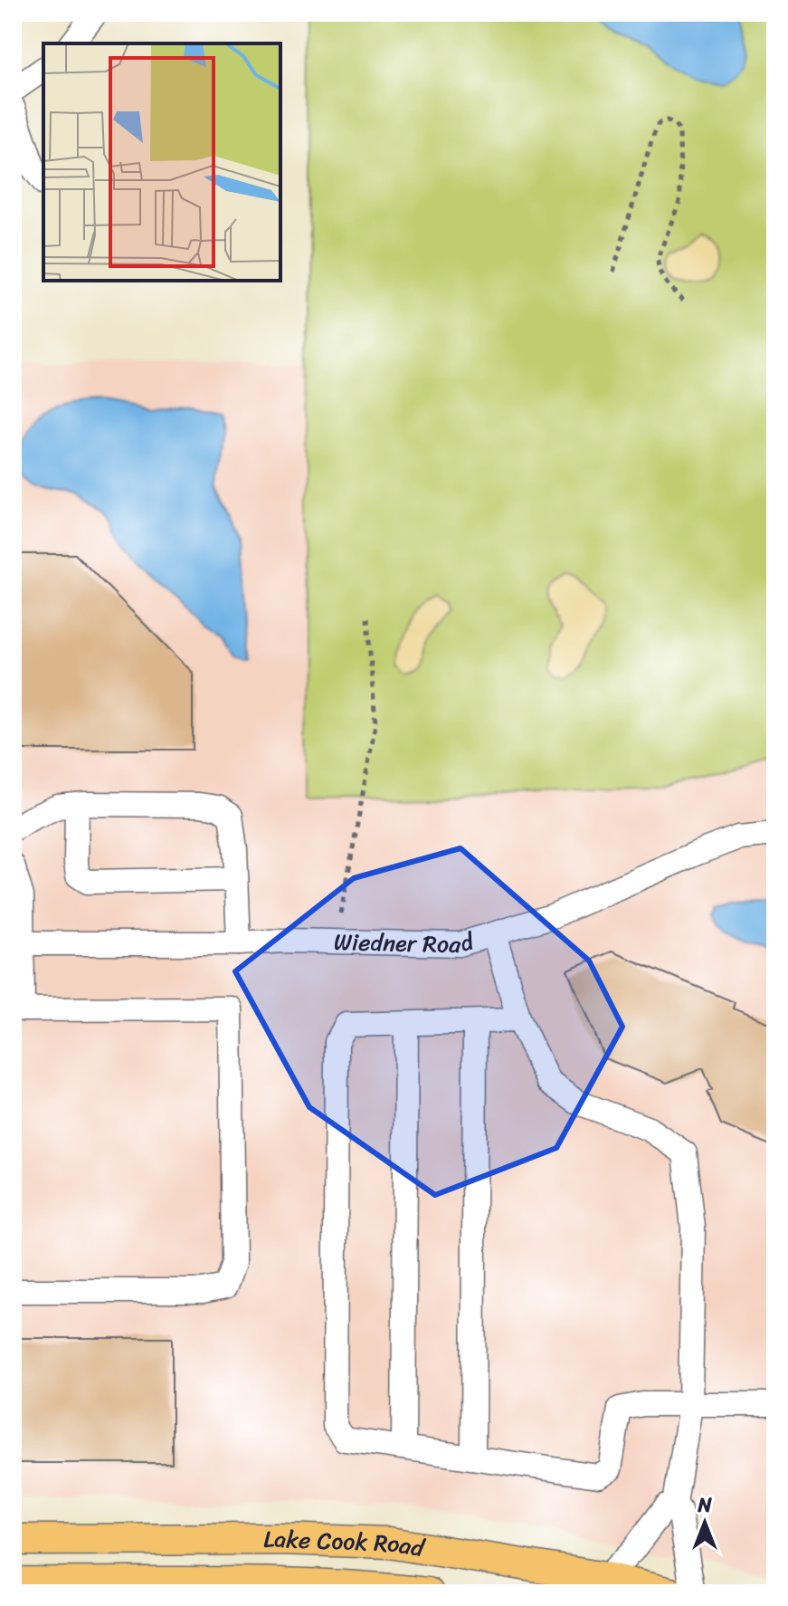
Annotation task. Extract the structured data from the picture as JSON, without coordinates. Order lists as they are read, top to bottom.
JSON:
{
  "streets": {
    "main road": ["Lake Cook Road"],
    "street": ["Wiedner Road"]
  },
  "north": "top"
}
